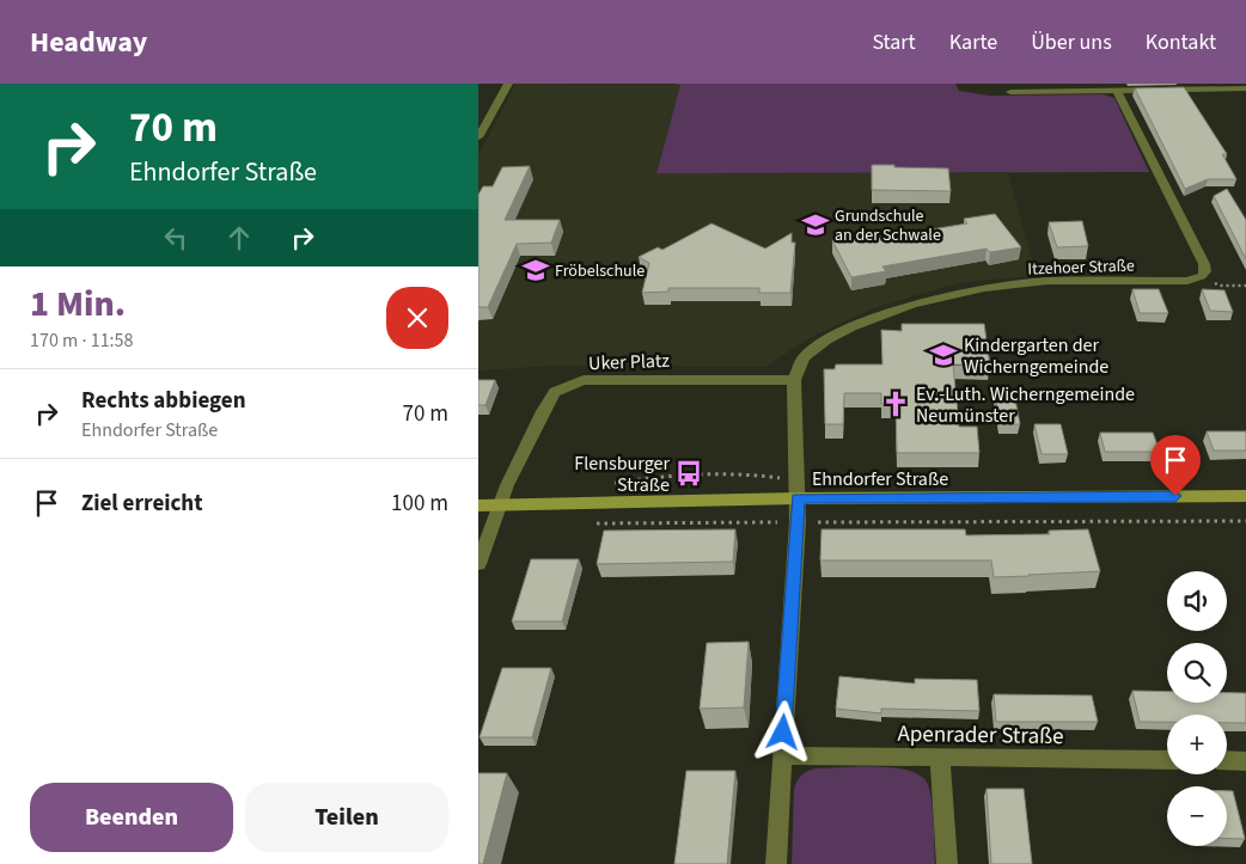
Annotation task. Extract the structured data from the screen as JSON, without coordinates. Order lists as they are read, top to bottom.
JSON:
{
  "streets": {
    "street": [
      "Itzehoer Straße",
      "Uker Platz",
      "Ehndorfer Straße",
      "Apenrader Straße"
    ]
  },
  "crossings": [
    ["Itzehoer Straße", "Uker Platz"],
    ["Itzehoer Straße", "Ehndorfer Straße"],
    ["Itzehoer Straße", "Apenrader Straße"],
    ["Uker Platz", "Ehndorfer Straße"]
  ],
  "places": {
    "school or university": ["Grundschule an der Schwale", "Fröbelschule", "Kindergarten der Wicherngemeinde"],
    "church": ["Ev.-Luth. Wicherngemeinde Neumünster"],
    "bus stop": ["Flensburger Straße"]
  },
  "page": {
    "header": "Headway",
    "nav": [
      "Start",
      "Karte",
      "Über uns",
      "Kontakt"
    ],
    "turn": ["70 m", "Ehndorfer Straße"],
    "heading": ["1 Min.", "170 m · 11:58"],
    "list": [
      {
        "name": "Rechts abbiegen",
        "note": "Ehndorfer Straße",
        "value": "70 m"
      },
      {
        "name": "Ziel erreicht",
        "value": "100 m"
      }
    ],
    "map_buttons": ["+", "−"],
    "buttons": ["Beenden", "Teilen"]
  }
}
